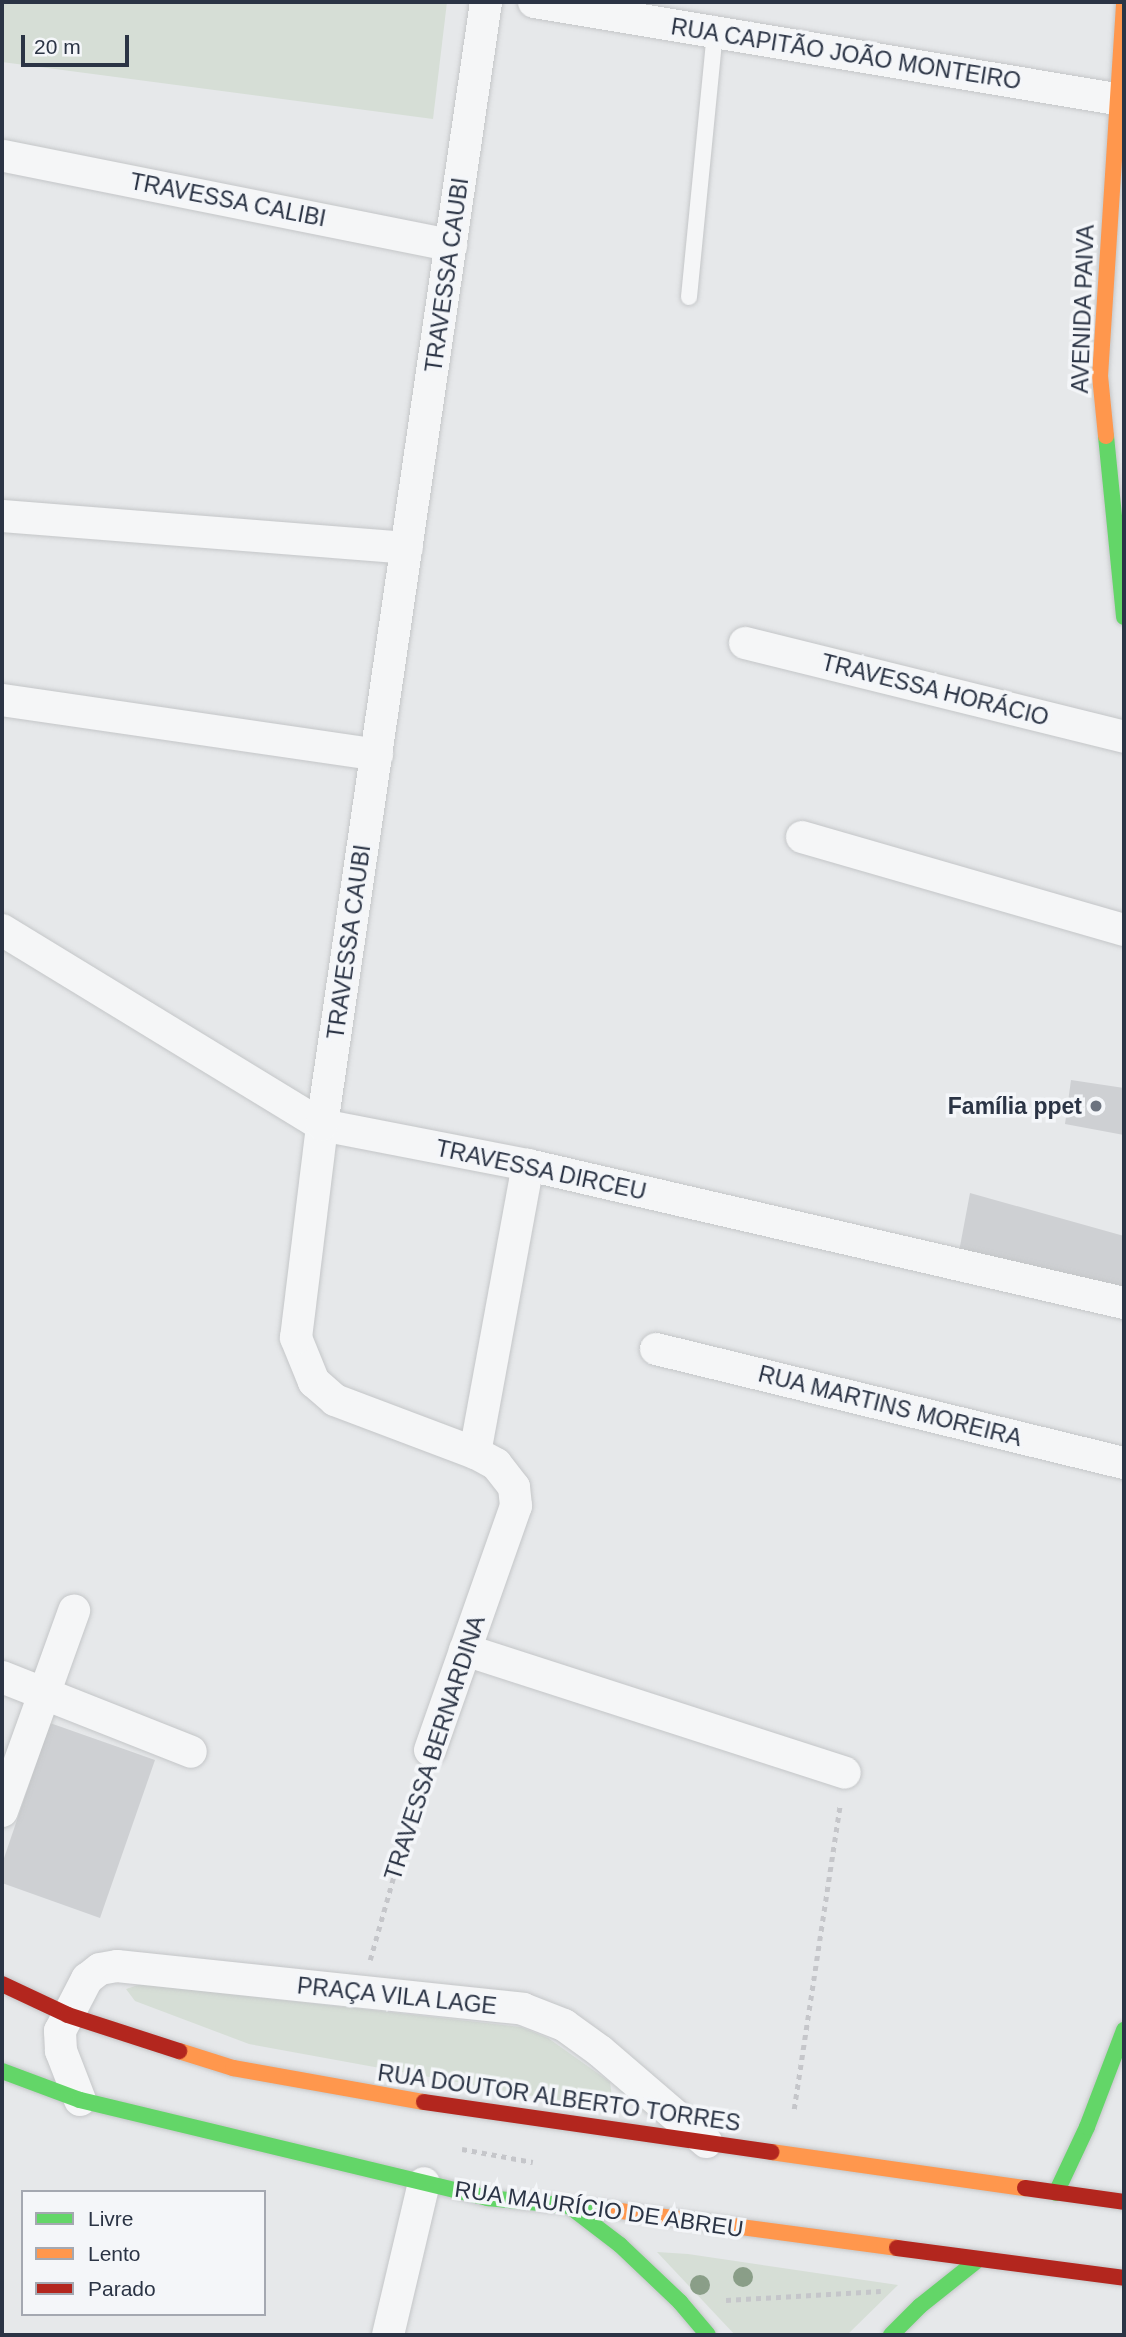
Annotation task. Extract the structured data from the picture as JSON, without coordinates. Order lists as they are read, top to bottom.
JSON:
{
  "streets": {
    "main road": ["AVENIDA PAIVA", "RUA DOUTOR ALBERTO TORRES", "RUA MAURÍCIO DE ABREU"],
    "street": [
      "RUA CAPITÃO JOÃO MONTEIRO",
      "TRAVESSA CALIBI",
      "TRAVESSA CAUBI",
      "TRAVESSA HORÁCIO",
      "TRAVESSA DIRCEU",
      "RUA MARTINS MOREIRA",
      "TRAVESSA BERNARDINA",
      "PRAÇA VILA LAGE"
    ]
  },
  "crossings": [
    ["RUA CAPITÃO JOÃO MONTEIRO", "AVENIDA PAIVA"],
    ["TRAVESSA CALIBI", "TRAVESSA CAUBI"],
    ["TRAVESSA CAUBI", "TRAVESSA DIRCEU"],
    ["TRAVESSA CAUBI", "TRAVESSA BERNARDINA"],
    ["TRAVESSA BERNARDINA", "PRAÇA VILA LAGE"],
    ["PRAÇA VILA LAGE", "RUA DOUTOR ALBERTO TORRES"]
  ],
  "places": ["Família ppet"],
  "legend": ["Livre", "Lento", "Parado"],
  "scale_bar": "20 m"
}
